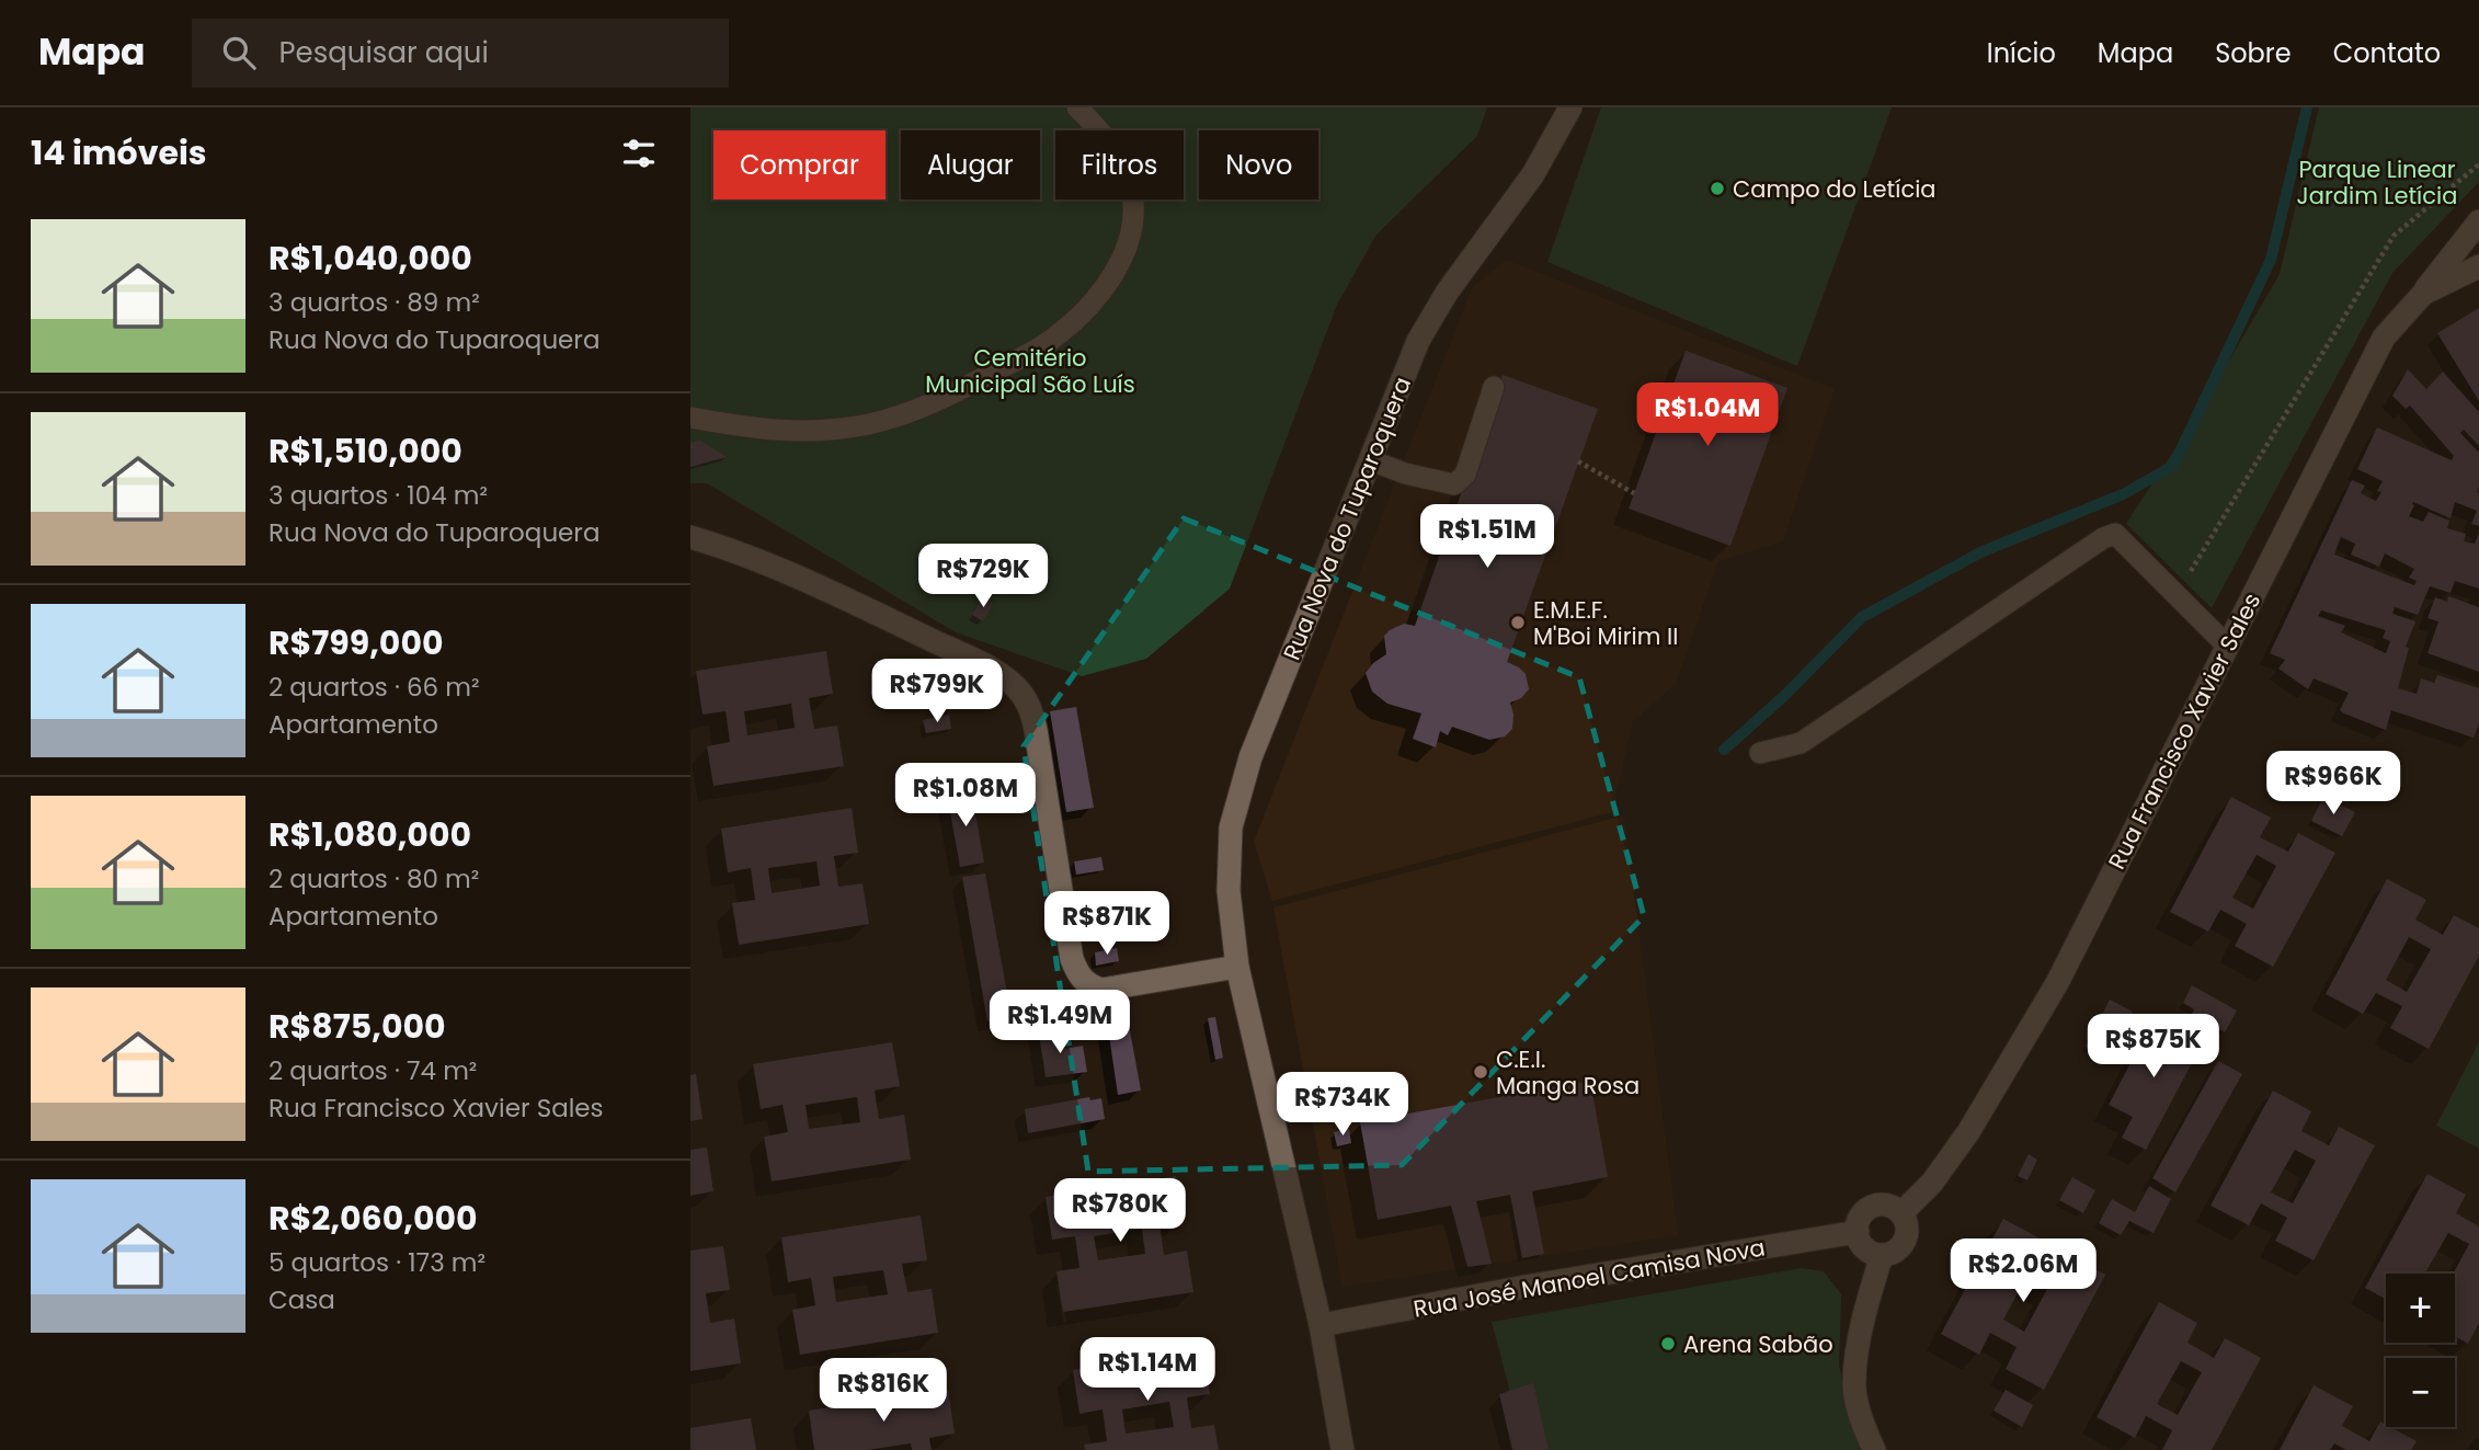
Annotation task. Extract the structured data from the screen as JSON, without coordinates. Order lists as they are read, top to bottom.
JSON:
{
  "streets": {
    "street": ["Rua Nova do Tuparoquera", "Rua Francisco Xavier Sales", "Rua José Manoel Camisa Nova"]
  },
  "crossings": [
    ["Rua Nova do Tuparoquera", "Rua José Manoel Camisa Nova"],
    ["Rua Francisco Xavier Sales", "Rua José Manoel Camisa Nova"]
  ],
  "parks": ["Parque Linear Jardim Letícia", "Cemitério Municipal São Luís"],
  "places": [
    "Campo do Letícia",
    "E.M.E.F. M'Boi Mirim II",
    "C.E.I. Manga Rosa",
    "Arena Sabão"
  ],
  "page": {
    "header": "Mapa",
    "search": "Pesquisar aqui",
    "nav": [
      "Início",
      "Mapa",
      "Sobre",
      "Contato"
    ],
    "heading": "14 imóveis",
    "chip": [
      "Comprar",
      "Alugar",
      "Filtros",
      "Novo"
    ],
    "list": [
      {
        "name": "R$1,040,000",
        "note": "3 quartos · 89 m² · Rua Nova do Tuparoquera"
      },
      {
        "name": "R$1,510,000",
        "note": "3 quartos · 104 m² · Rua Nova do Tuparoquera"
      },
      {
        "name": "R$799,000",
        "note": "2 quartos · 66 m² · Apartamento"
      },
      {
        "name": "R$1,080,000",
        "note": "2 quartos · 80 m² · Apartamento"
      },
      {
        "name": "R$875,000",
        "note": "2 quartos · 74 m² · Rua Francisco Xavier Sales"
      },
      {
        "name": "R$2,060,000",
        "note": "5 quartos · 173 m² · Casa"
      }
    ],
    "price": [
      "R$1.04M",
      "R$1.51M",
      "R$729K",
      "R$799K",
      "R$966K",
      "R$1.08M",
      "R$871K",
      "R$1.49M",
      "R$875K",
      "R$734K",
      "R$780K",
      "R$2.06M",
      "R$1.14M",
      "R$816K"
    ],
    "map_buttons": ["+", "−"]
  }
}
